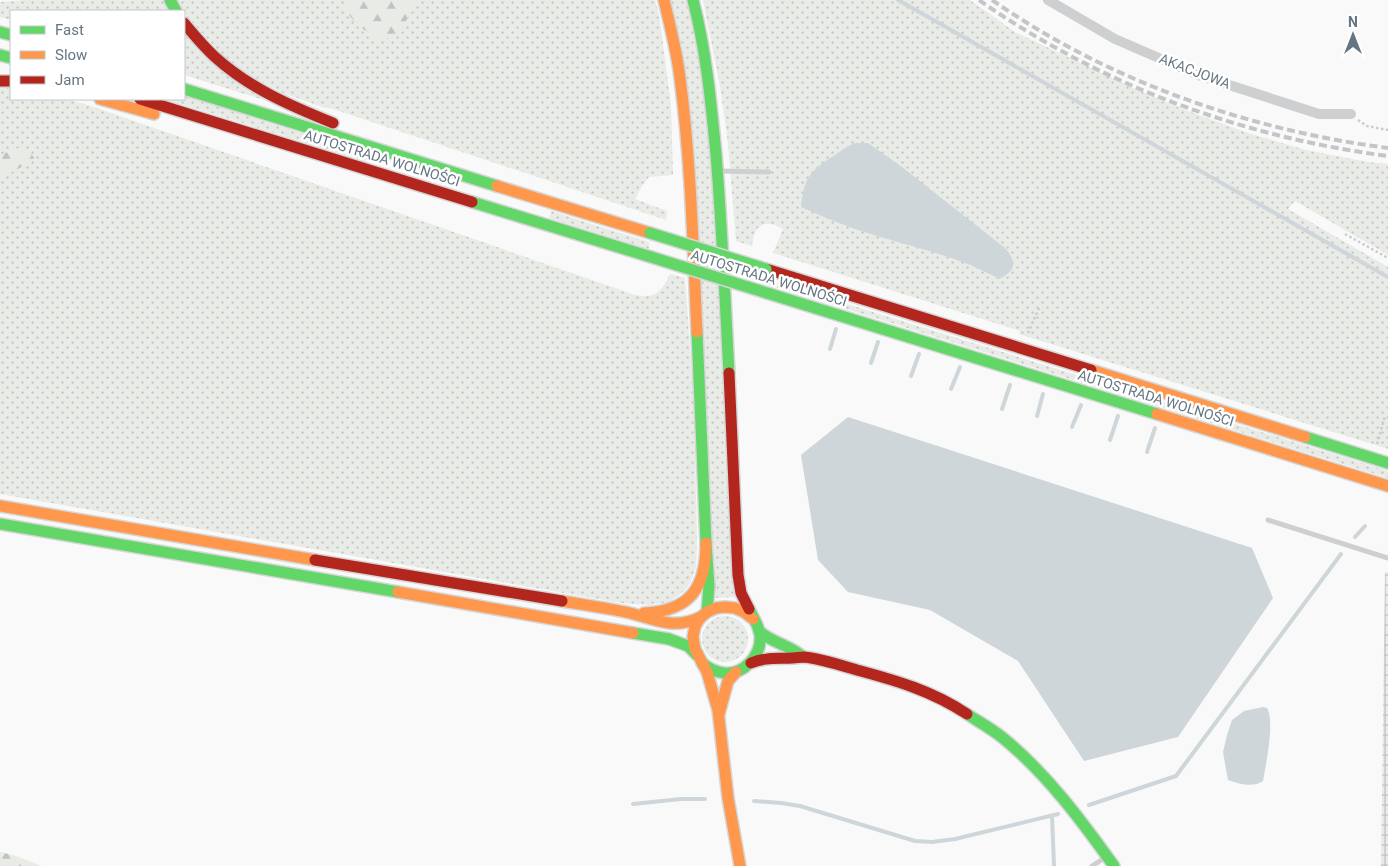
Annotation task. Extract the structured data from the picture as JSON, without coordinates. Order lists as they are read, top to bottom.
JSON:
{
  "streets": {
    "main road": ["AUTOSTRADA WOLNOŚCI"],
    "street": ["AKACJOWA"]
  },
  "legend": ["Fast", "Slow", "Jam"],
  "north": "top"
}
